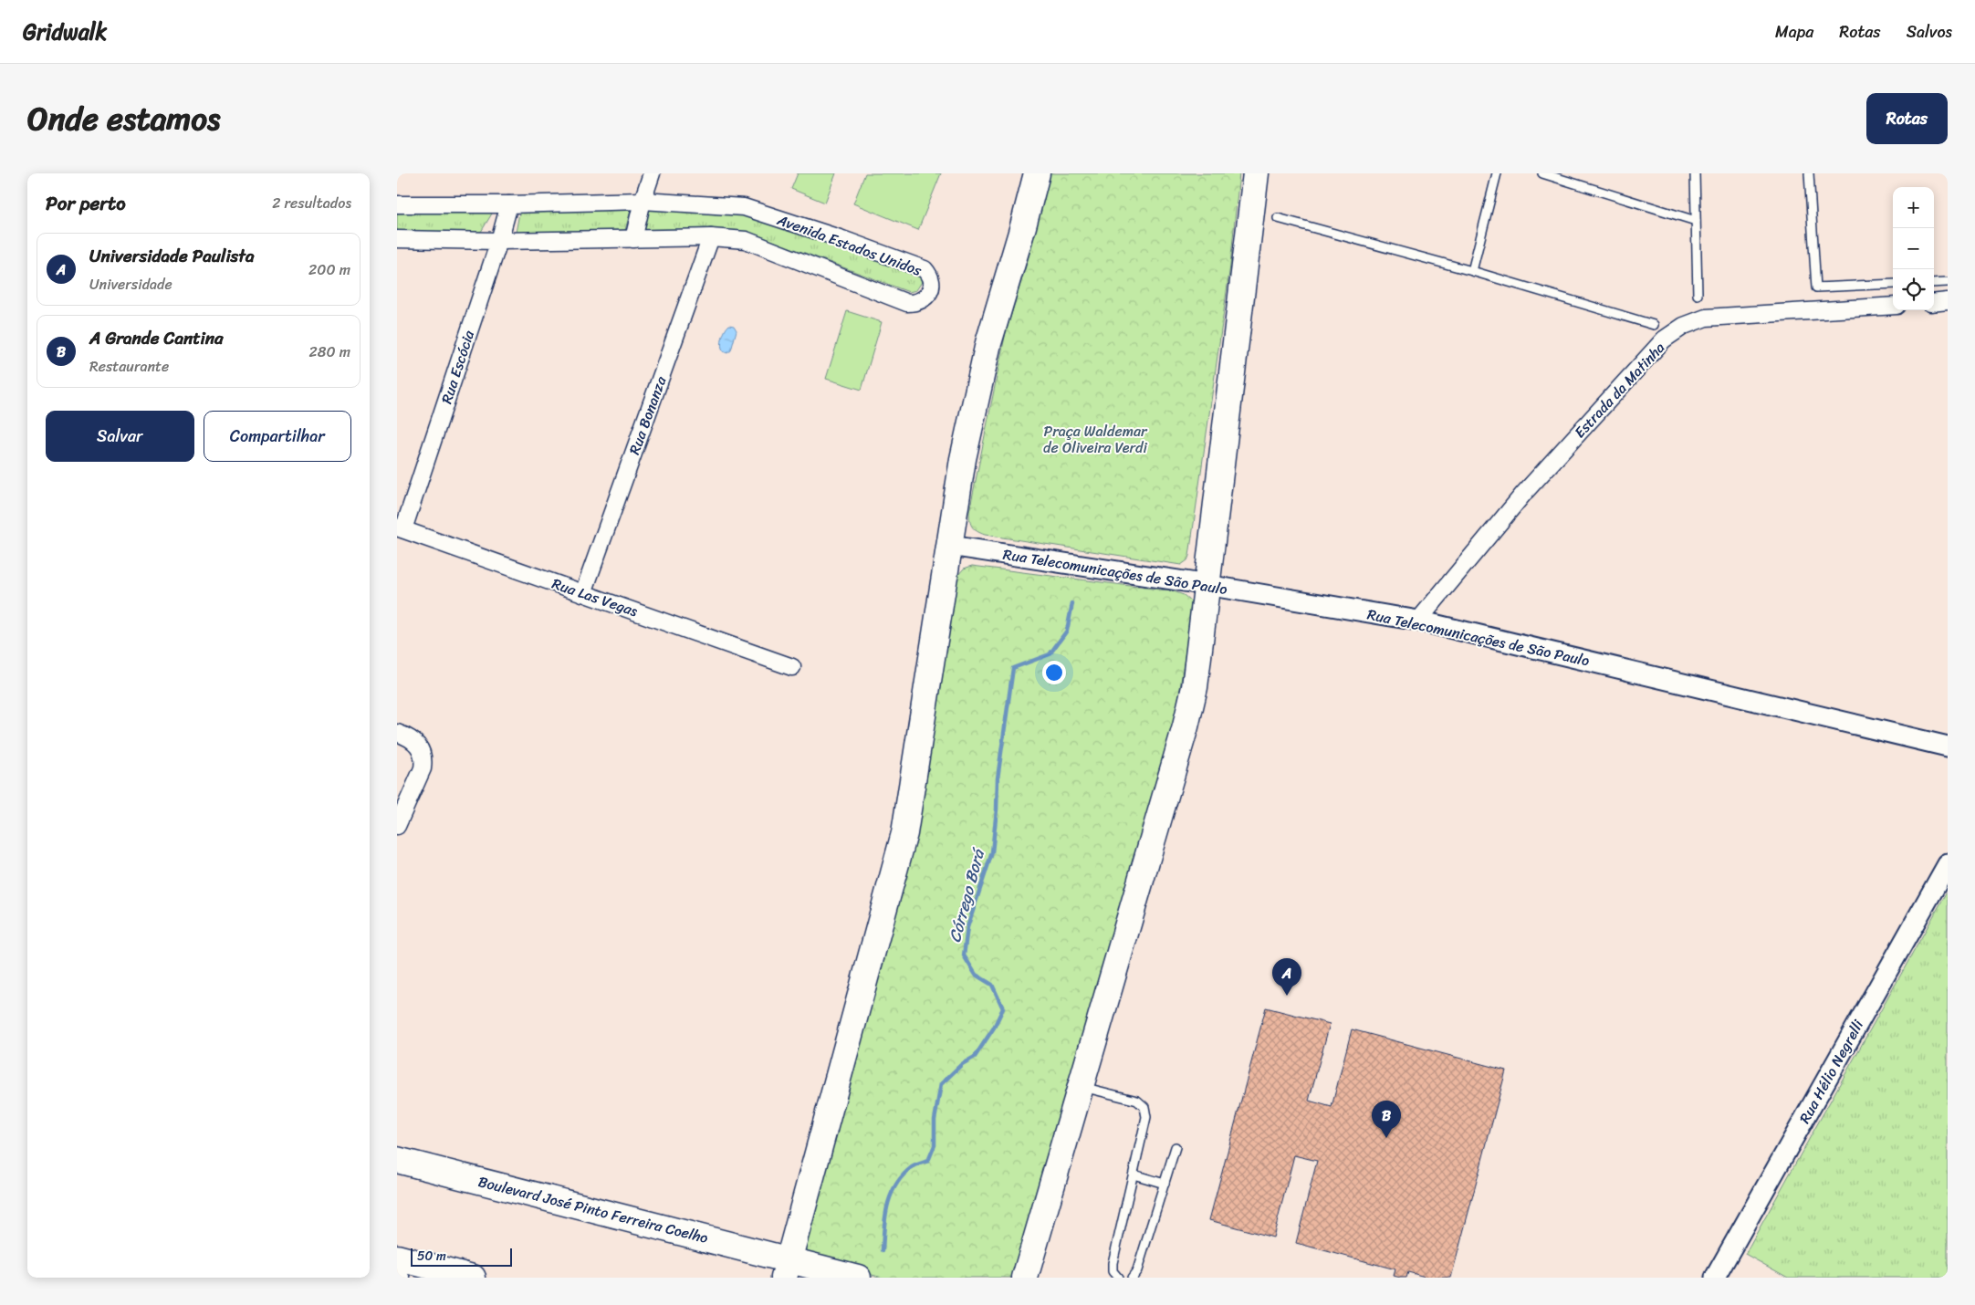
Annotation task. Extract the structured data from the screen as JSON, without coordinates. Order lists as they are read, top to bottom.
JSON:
{
  "streets": {
    "main road": ["Boulevard José Pinto Ferreira Coelho"],
    "street": [
      "Avenida Estados Unidos",
      "Rua Escócia",
      "Estrada da Matinha",
      "Rua Bonanza",
      "Rua Telecomunicações de São Paulo",
      "Rua Las Vegas",
      "Rua Hélio Negrelli"
    ]
  },
  "crossings": [
    ["Avenida Estados Unidos", "Rua Escócia"],
    ["Avenida Estados Unidos", "Rua Bonanza"],
    ["Rua Escócia", "Rua Las Vegas"],
    ["Estrada da Matinha", "Rua Telecomunicações de São Paulo"],
    ["Rua Bonanza", "Rua Las Vegas"]
  ],
  "water": ["Córrego Borá"],
  "parks": ["Praça Waldemar de Oliveira Verdi"],
  "scale_bar": "50 m",
  "page": {
    "header": "Gridwalk",
    "nav": ["Mapa", "Rotas", "Salvos"],
    "title": "Onde estamos",
    "buttons": [
      "Rotas",
      ["Salvar", "Compartilhar"]
    ],
    "heading": ["Por perto", "2 resultados"],
    "map_buttons": ["+", "−"],
    "list": [
      {
        "mark": "A",
        "name": "Universidade Paulista",
        "note": "Universidade",
        "value": "200 m"
      },
      {
        "mark": "B",
        "name": "A Grande Cantina",
        "note": "Restaurante",
        "value": "280 m"
      }
    ],
    "pins": ["A", "B"],
    "scale": "50 m"
  }
}
